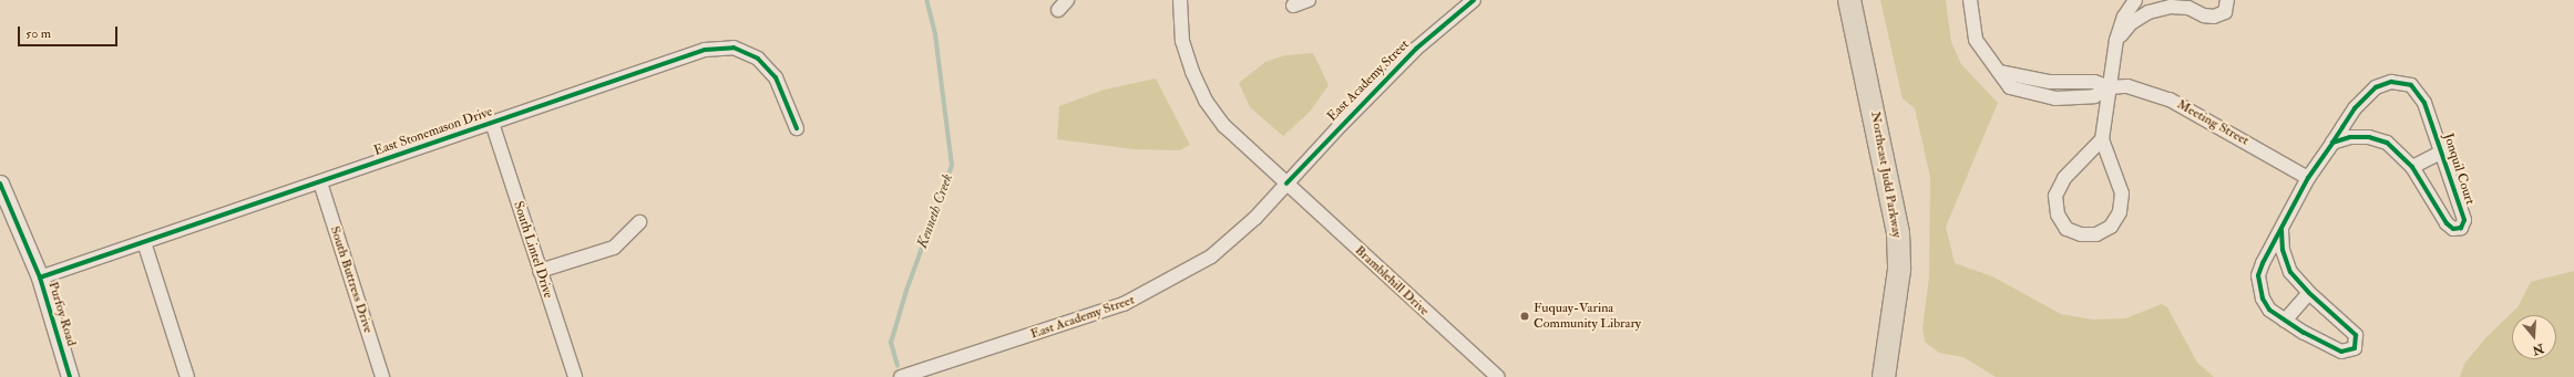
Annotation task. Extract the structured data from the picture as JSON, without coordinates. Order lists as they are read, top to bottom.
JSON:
{
  "streets": {
    "highway": ["Northeast Judd Parkway"],
    "street": [
      "East Academy Street",
      "Meeting Street",
      "East Stonemason Drive",
      "Jonquil Court",
      "South Lintel Drive",
      "South Buttress Drive",
      "Bramblehill Drive",
      "Purfoy Road"
    ]
  },
  "crossings": [
    ["East Academy Street", "Bramblehill Drive"],
    ["Meeting Street", "Jonquil Court"],
    ["East Stonemason Drive", "South Lintel Drive"],
    ["East Stonemason Drive", "South Buttress Drive"],
    ["East Stonemason Drive", "Purfoy Road"]
  ],
  "water": ["Kenneth Creek"],
  "places": ["Fuquay-Varina Community Library"],
  "scale_bar": "50 m",
  "north": "bottom"
}
